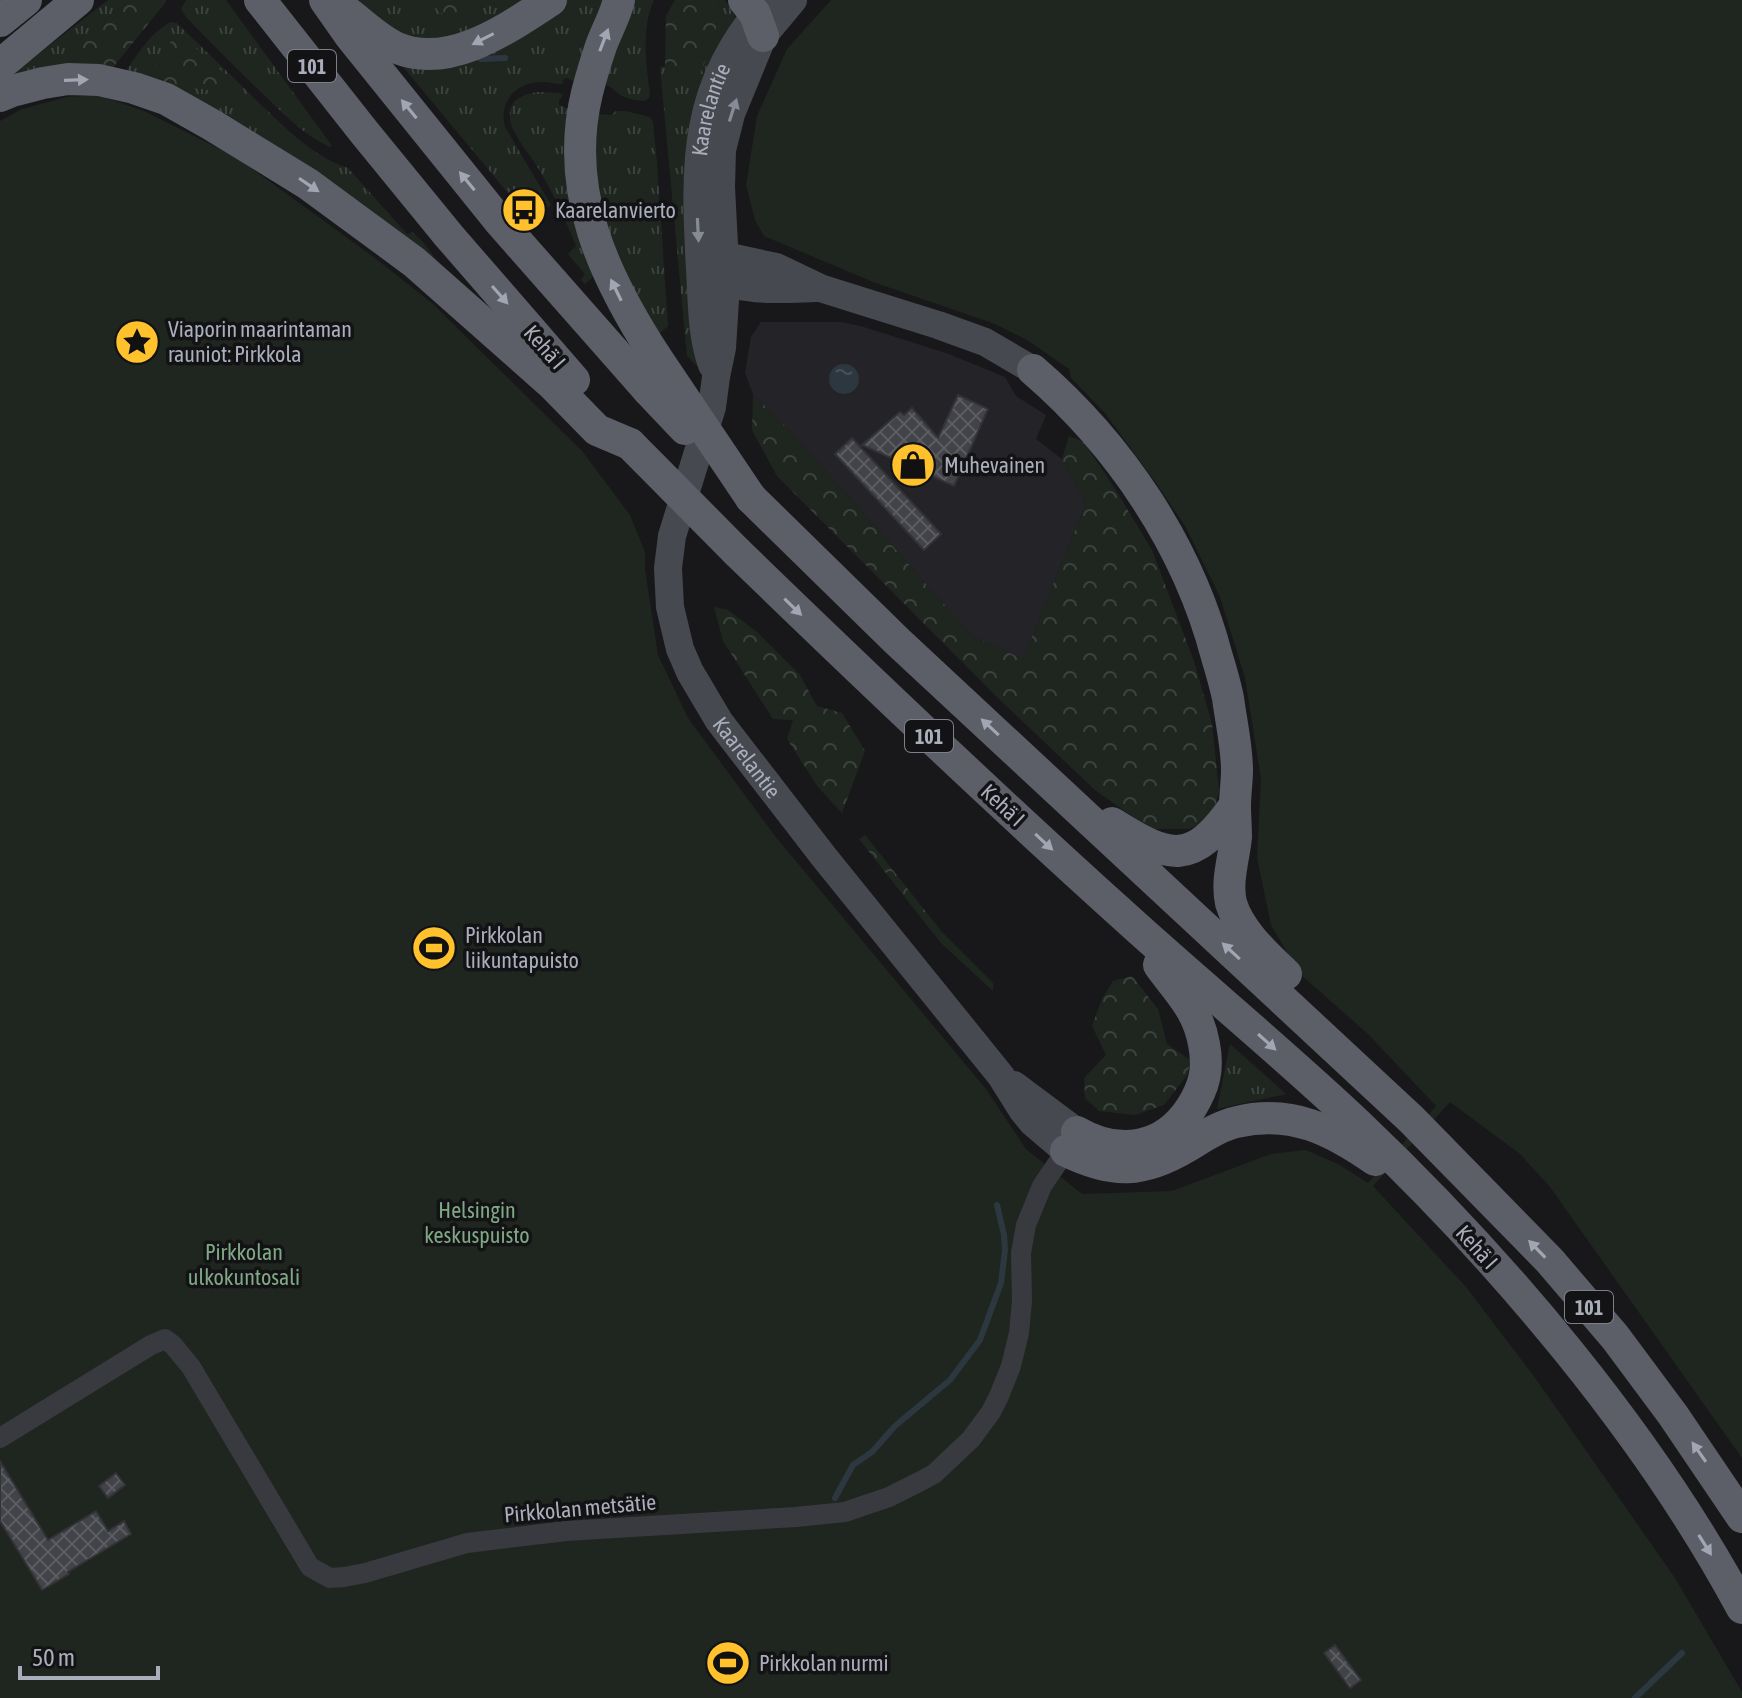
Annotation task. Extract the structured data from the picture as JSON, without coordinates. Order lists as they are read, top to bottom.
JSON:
{
  "streets": {
    "highway": ["101", "Kehä I"],
    "main road": ["Kaarelantie"],
    "street": ["Pirkkolan metsätie"]
  },
  "crossings": [
    ["Kaarelantie", "Pirkkolan metsätie"]
  ],
  "parks": ["Helsingin keskuspuisto", "Pirkkolan ulkokuntosali"],
  "places": {
    "bus stop": ["Kaarelanvierto"],
    "place": ["Viaporin maarintaman rauniot: Pirkkola"],
    "shop": ["Muhevainen"],
    "sports": ["Pirkkolan liikuntapuisto", "Pirkkolan nurmi"]
  },
  "scale_bar": "50 m"
}
